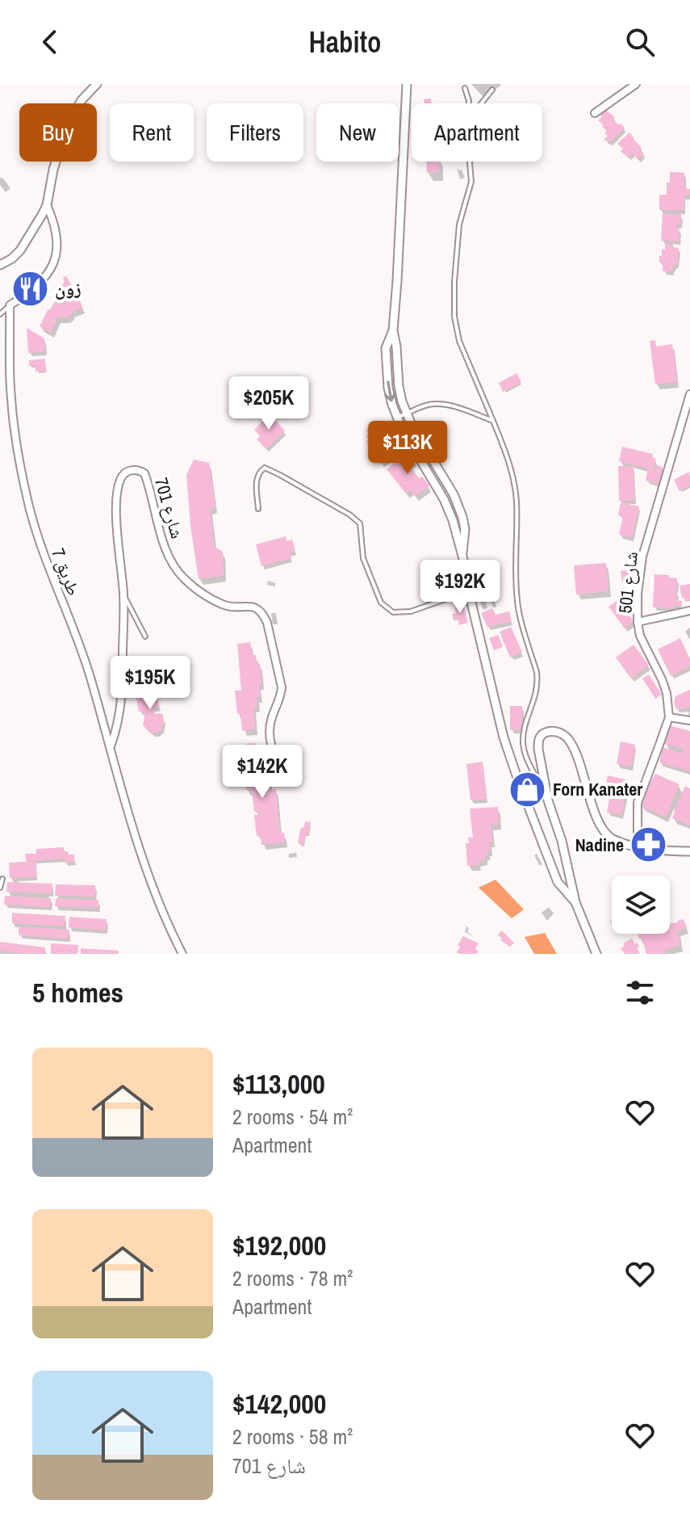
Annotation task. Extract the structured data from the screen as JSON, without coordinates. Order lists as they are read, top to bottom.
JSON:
{
  "streets": {
    "street": ["شارع 701", "طريق 7", "شارع 501"]
  },
  "crossings": [
    ["شارع 701", "طريق 7"]
  ],
  "places": {
    "restaurant": ["زون"],
    "shop": ["Forn Kanater"],
    "pharmacy": ["Nadine"]
  },
  "page": {
    "header": "Habito",
    "chip": [
      "Buy",
      "Rent",
      "Filters",
      "New",
      "Apartment"
    ],
    "price": [
      "$205K",
      "$113K",
      "$192K",
      "$195K",
      "$142K"
    ],
    "heading": "5 homes",
    "list": [
      {
        "name": "$113,000",
        "note": "2 rooms · 54 m² · Apartment"
      },
      {
        "name": "$192,000",
        "note": "2 rooms · 78 m² · Apartment"
      },
      {
        "name": "$142,000",
        "note": "2 rooms · 58 m² · شارع 701"
      }
    ]
  }
}
